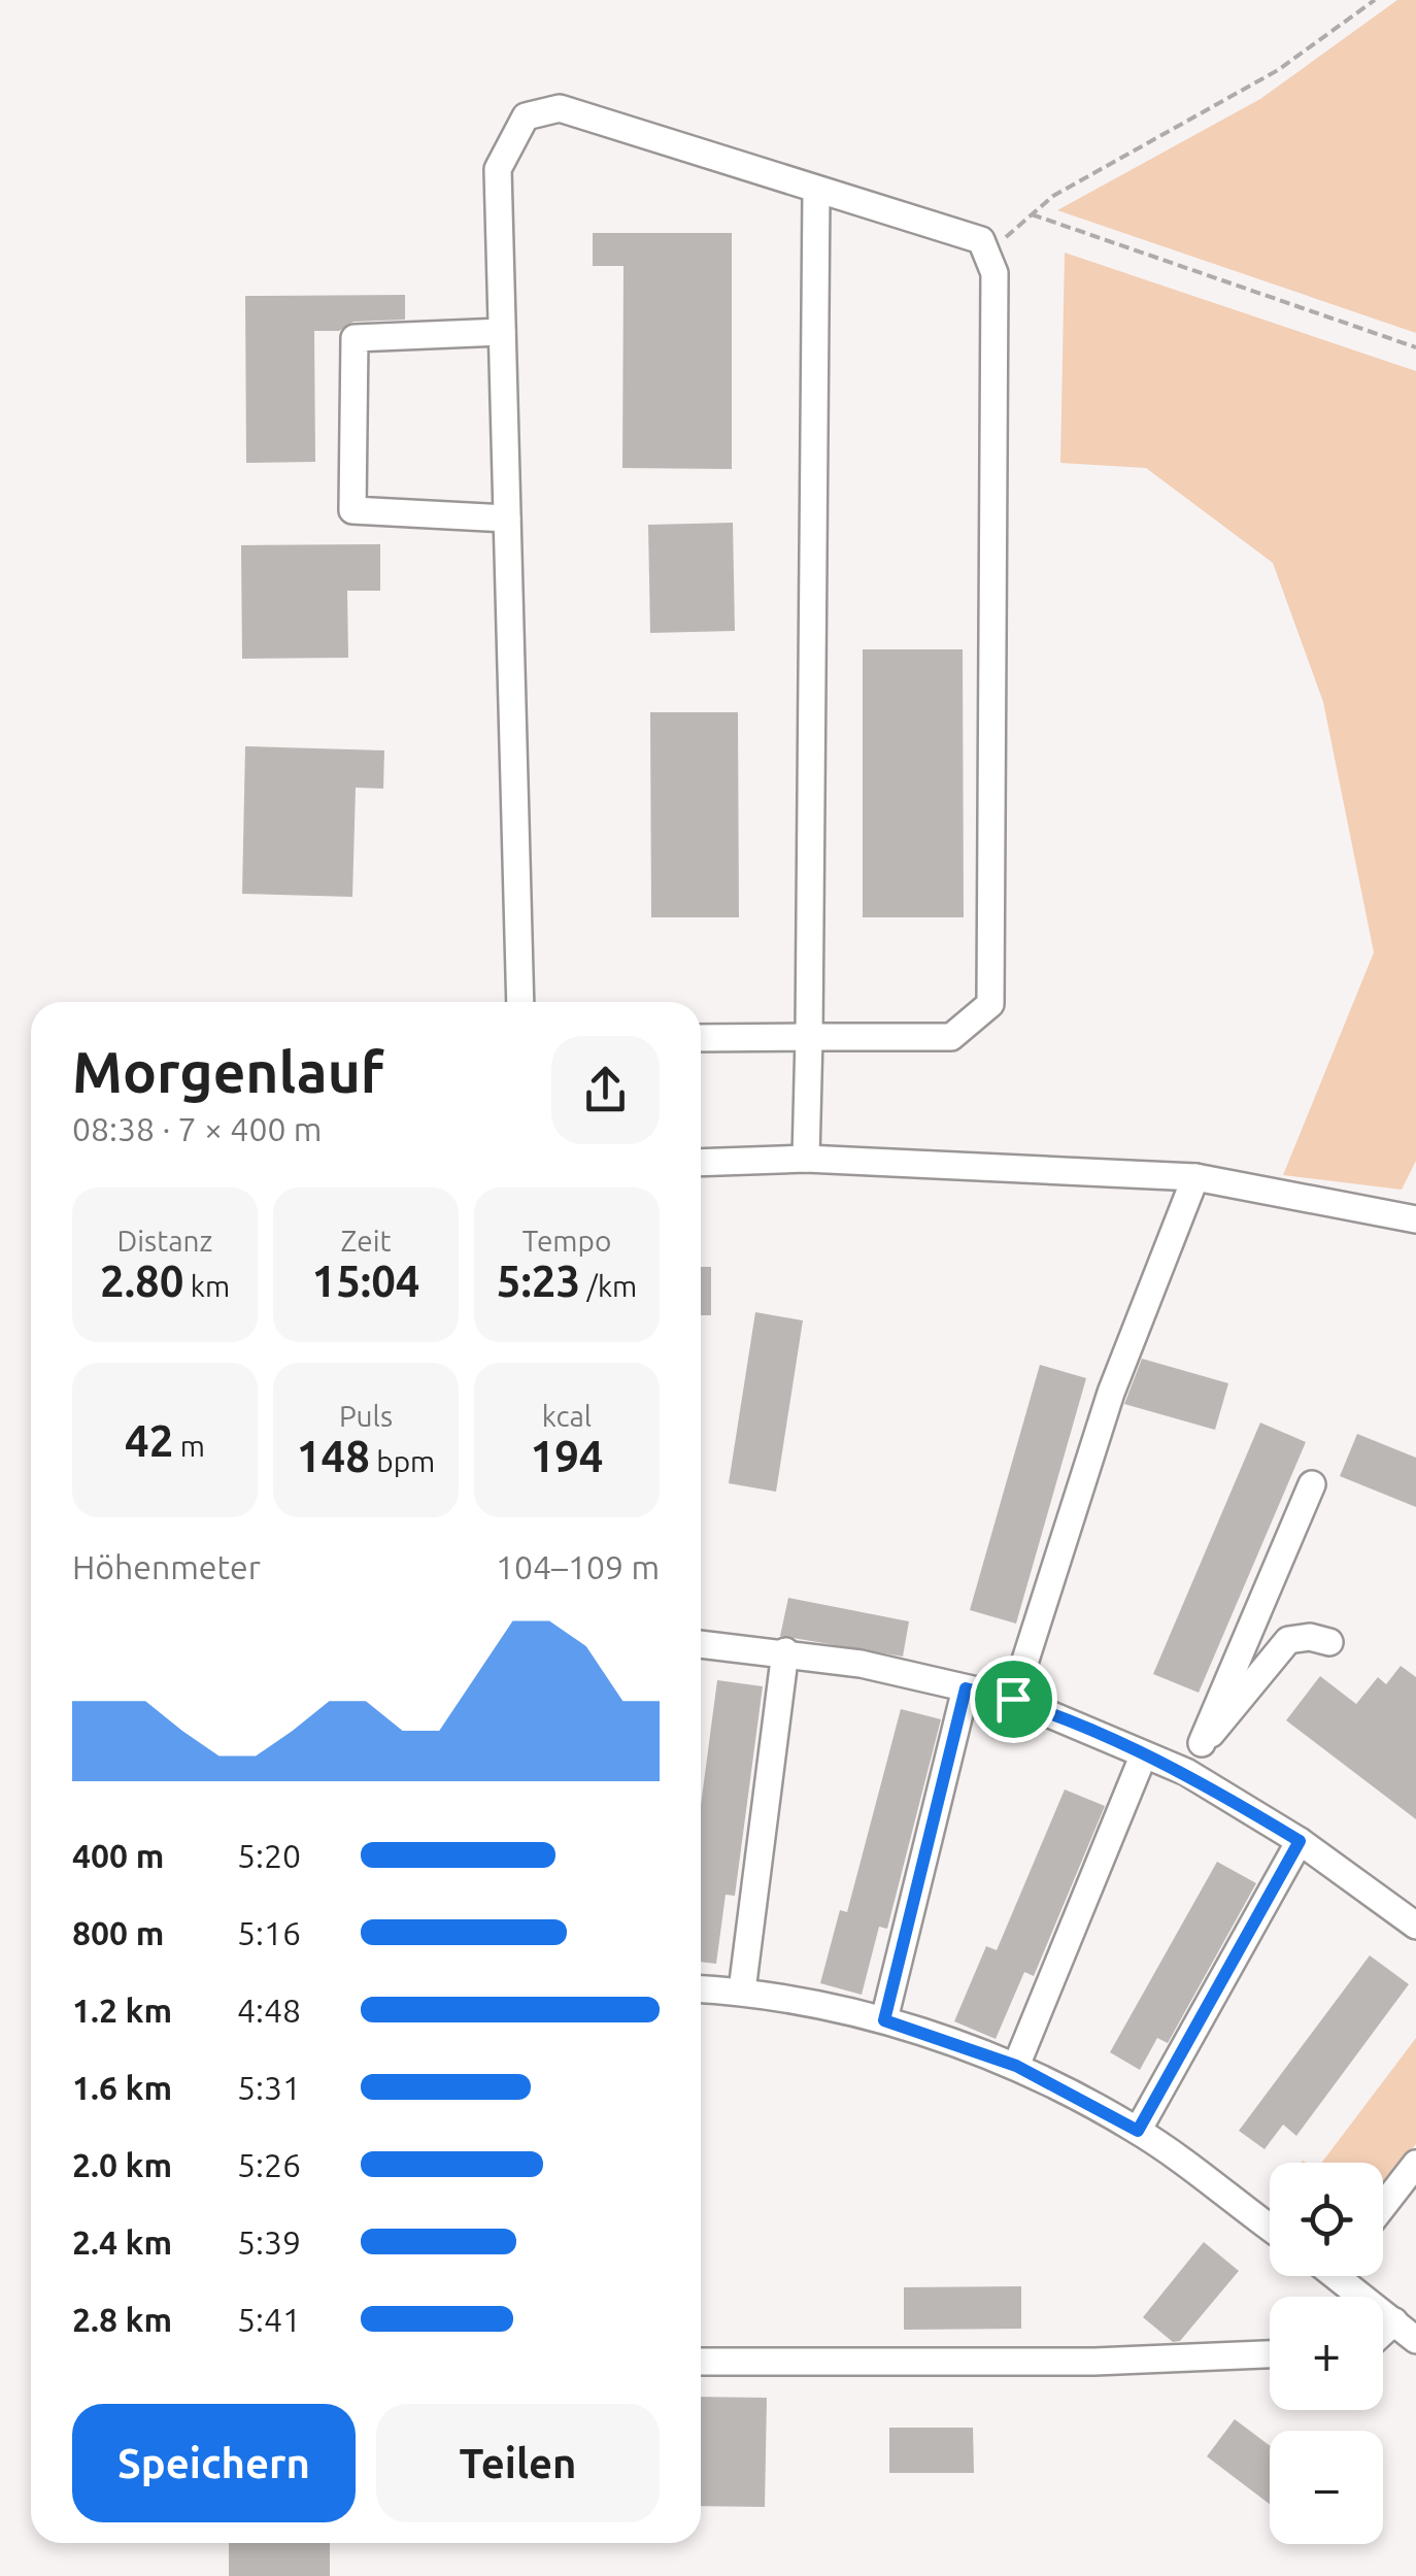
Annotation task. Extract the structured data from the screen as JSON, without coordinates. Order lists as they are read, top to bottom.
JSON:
{
  "page": {
    "heading": ["Morgenlauf", "08:38 · 7 × 400 m"],
    "stats": [
      ["Distanz", "2.80 km"],
      ["Zeit", "15:04"],
      ["Tempo", "5:23 /km"],
      ["42 m"],
      ["Puls", "148 bpm"],
      ["kcal", "194"]
    ],
    "chart": ["Höhenmeter", "104–109 m"],
    "list": [
      {
        "name": "400 m",
        "note": "5:20"
      },
      {
        "name": "800 m",
        "note": "5:16"
      },
      {
        "name": "1.2 km",
        "note": "4:48"
      },
      {
        "name": "1.6 km",
        "note": "5:31"
      },
      {
        "name": "2.0 km",
        "note": "5:26"
      },
      {
        "name": "2.4 km",
        "note": "5:39"
      },
      {
        "name": "2.8 km",
        "note": "5:41"
      }
    ],
    "map_buttons": ["+", "−"],
    "buttons": ["Speichern", "Teilen"]
  }
}
